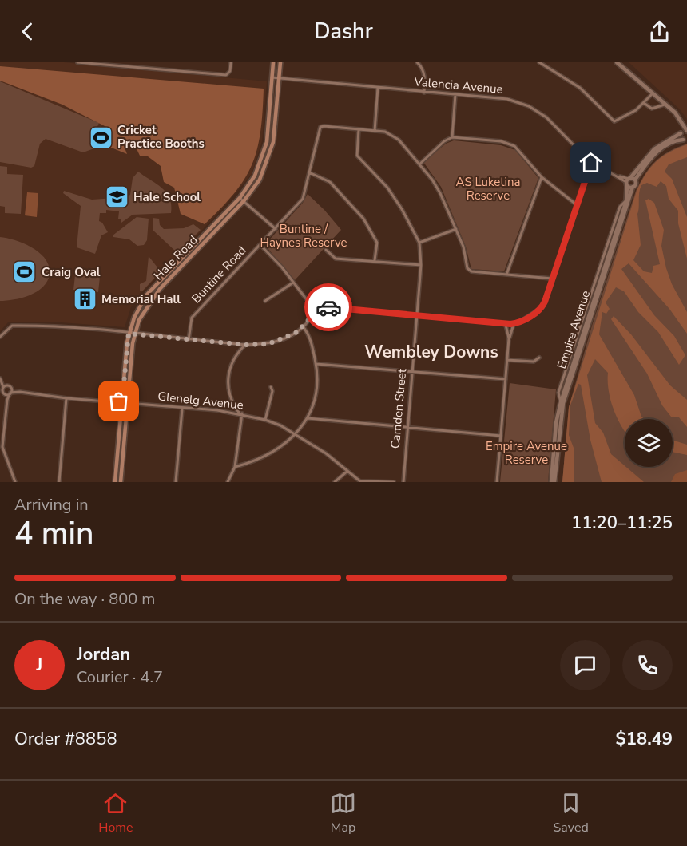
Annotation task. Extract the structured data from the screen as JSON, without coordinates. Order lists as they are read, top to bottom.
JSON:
{
  "streets": {
    "main road": ["Hale Road", "Empire Avenue"],
    "street": [
      "Valencia Avenue",
      "Buntine Road",
      "Glenelg Avenue",
      "Camden Street"
    ]
  },
  "crossings": [
    ["Valencia Avenue", "Hale Road"],
    ["Valencia Avenue", "Empire Avenue"],
    ["Hale Road", "Glenelg Avenue"],
    ["Buntine Road", "Camden Street"]
  ],
  "districts": ["Wembley Downs"],
  "parks": ["AS Luketina Reserve", "Buntine / Haynes Reserve", "Empire Avenue Reserve"],
  "places": {
    "sports": ["Cricket Practice Booths", "Craig Oval"],
    "school or university": ["Hale School"],
    "building": ["Memorial Hall"]
  },
  "page": {
    "header": "Dashr",
    "heading": ["4 min", "Arriving in", "11:20–11:25"],
    "panel": [
      "Jordan",
      "Courier · 4.7",
      "Order #8858",
      "$18.49"
    ],
    "bar": "On the way · 800 m",
    "round": "J",
    "tabs": ["Home", "Map", "Saved"]
  }
}
